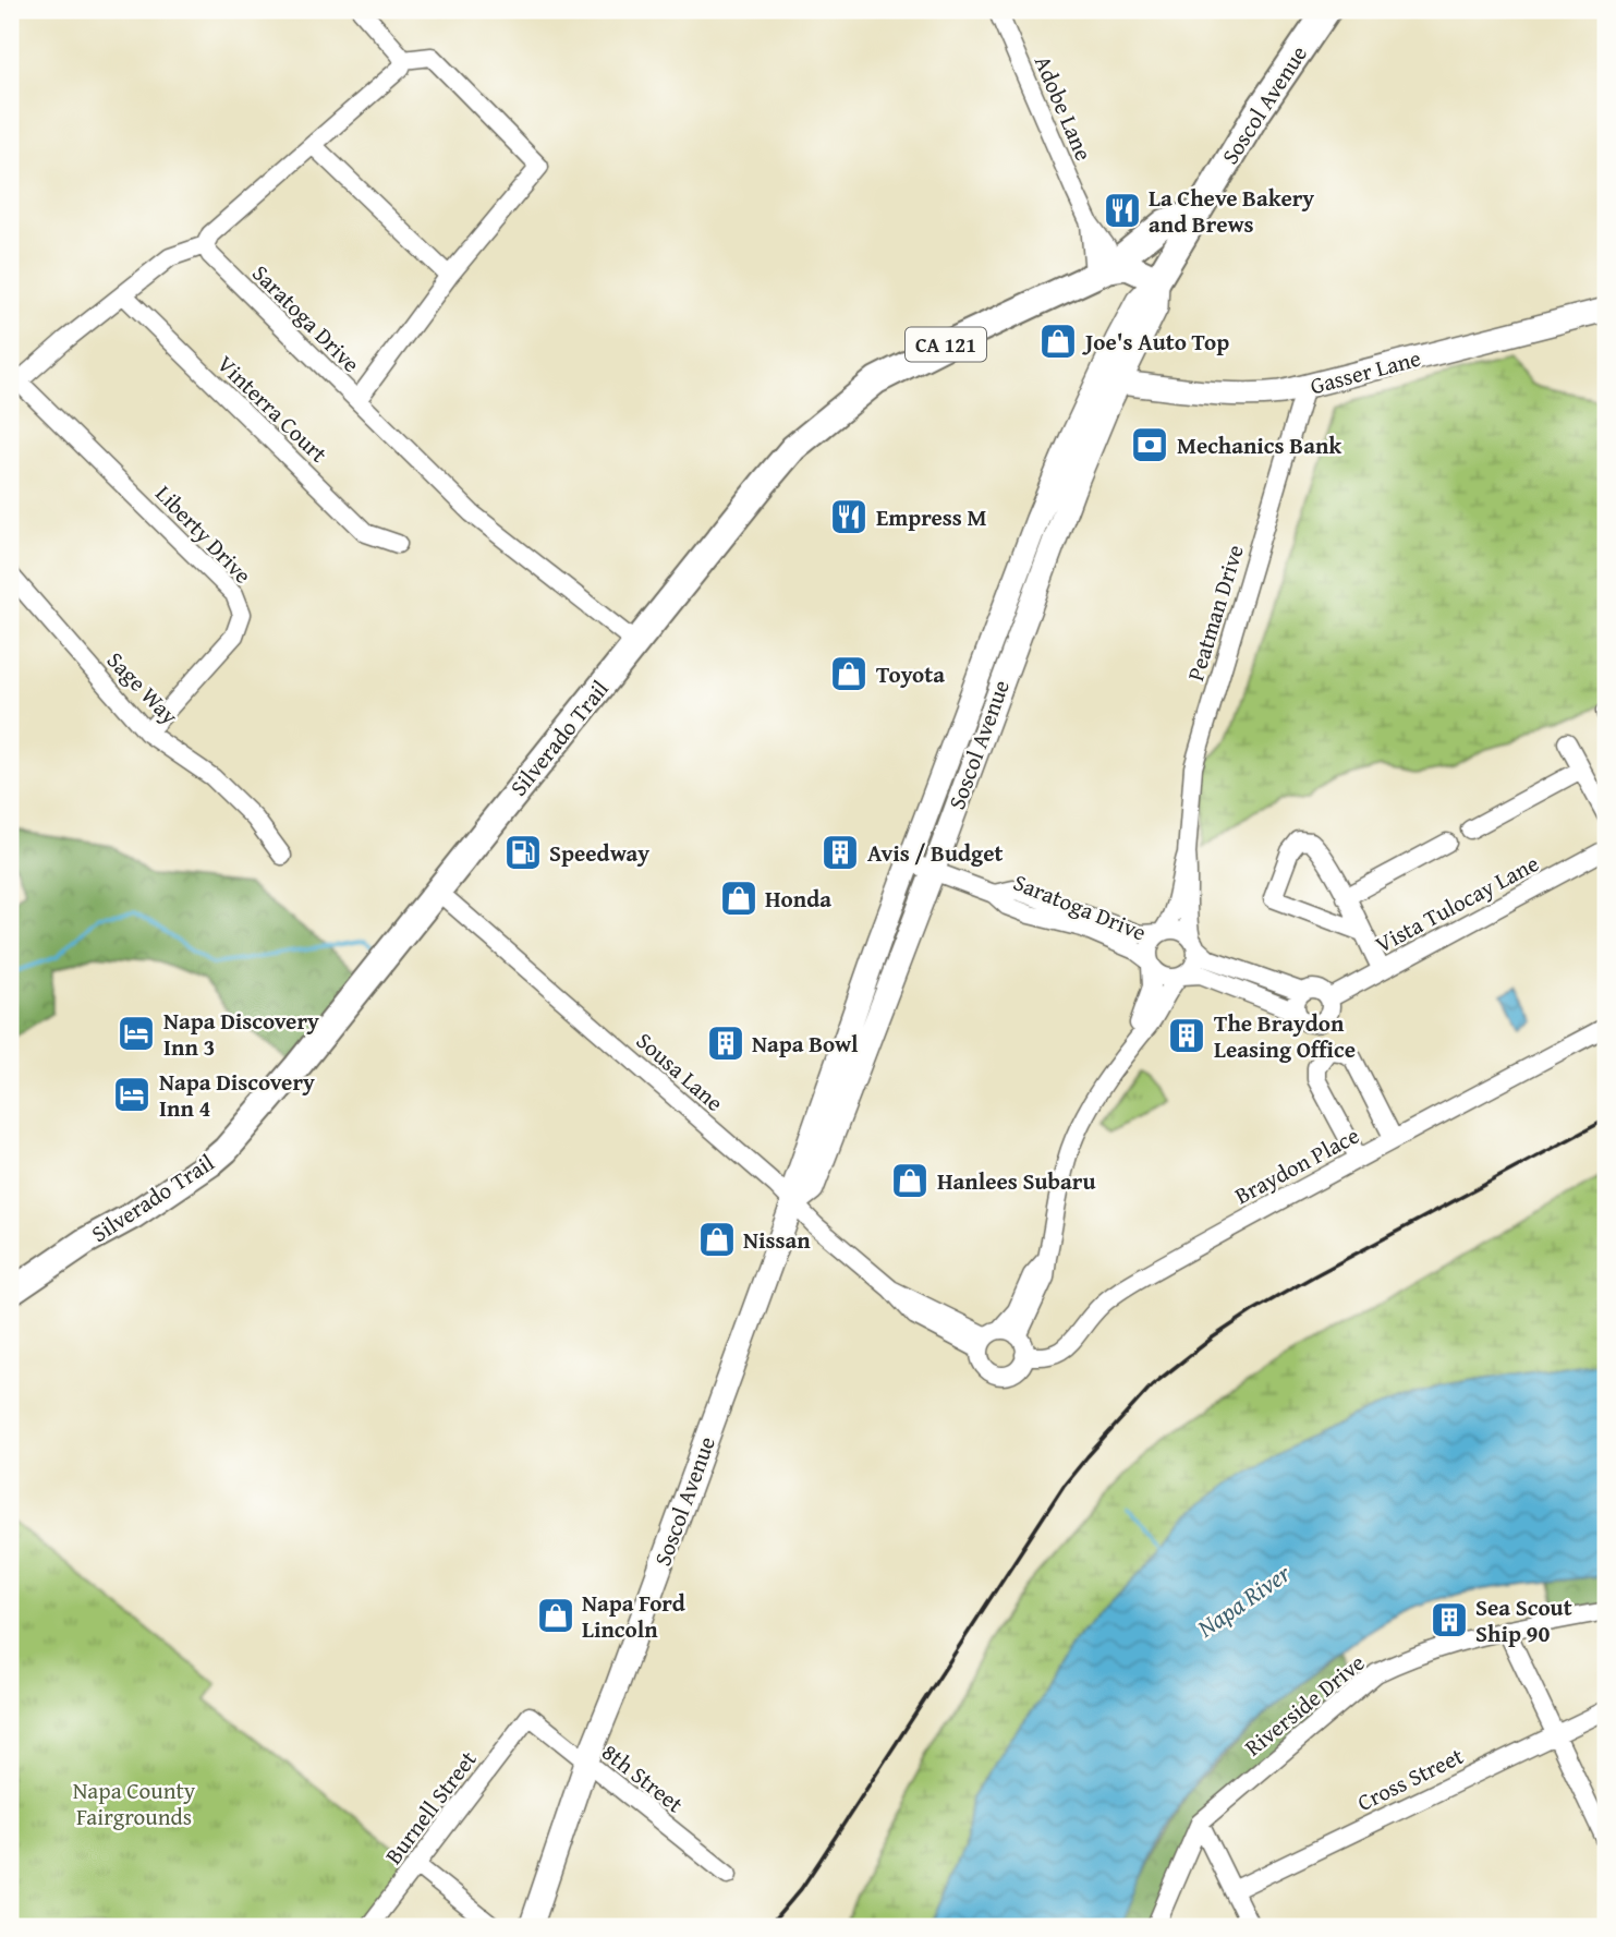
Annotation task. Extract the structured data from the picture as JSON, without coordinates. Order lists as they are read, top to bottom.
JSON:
{
  "streets": {
    "main road": [
      "Soscol Avenue",
      "CA 121",
      "Gasser Lane",
      "Silverado Trail"
    ],
    "street": [
      "Adobe Lane",
      "Saratoga Drive",
      "Vinterra Court",
      "Liberty Drive",
      "Peatman Drive",
      "Sage Way",
      "Vista Tulocay Lane",
      "Sousa Lane",
      "Braydon Place",
      "Riverside Drive",
      "8th Street",
      "Cross Street",
      "Burnell Street"
    ]
  },
  "crossings": [
    ["Soscol Avenue", "Saratoga Drive"],
    ["Soscol Avenue", "Gasser Lane"],
    ["Soscol Avenue", "Silverado Trail"],
    ["Soscol Avenue", "Sousa Lane"],
    ["Soscol Avenue", "8th Street"],
    ["Adobe Lane", "Silverado Trail"],
    ["Saratoga Drive", "Peatman Drive"],
    ["Saratoga Drive", "Silverado Trail"],
    ["Gasser Lane", "Peatman Drive"],
    ["Liberty Drive", "Sage Way"],
    ["Peatman Drive", "Sousa Lane"],
    ["Peatman Drive", "Braydon Place"],
    ["Silverado Trail", "Sousa Lane"],
    ["Sousa Lane", "Braydon Place"],
    ["8th Street", "Burnell Street"]
  ],
  "water": ["Napa River"],
  "parks": ["Napa County Fairgrounds"],
  "places": {
    "restaurant": ["La Cheve Bakery and Brews", "Empress M"],
    "shop": [
      "Joe's Auto Top",
      "Toyota",
      "Honda",
      "Hanlees Subaru",
      "Nissan",
      "Napa Ford Lincoln"
    ],
    "bank": ["Mechanics Bank"],
    "fuel station": ["Speedway"],
    "building": [
      "Avis / Budget",
      "The Braydon Leasing Office",
      "Napa Bowl",
      "Sea Scout Ship 90"
    ],
    "hotel": ["Napa Discovery Inn 3", "Napa Discovery Inn 4"]
  }
}
